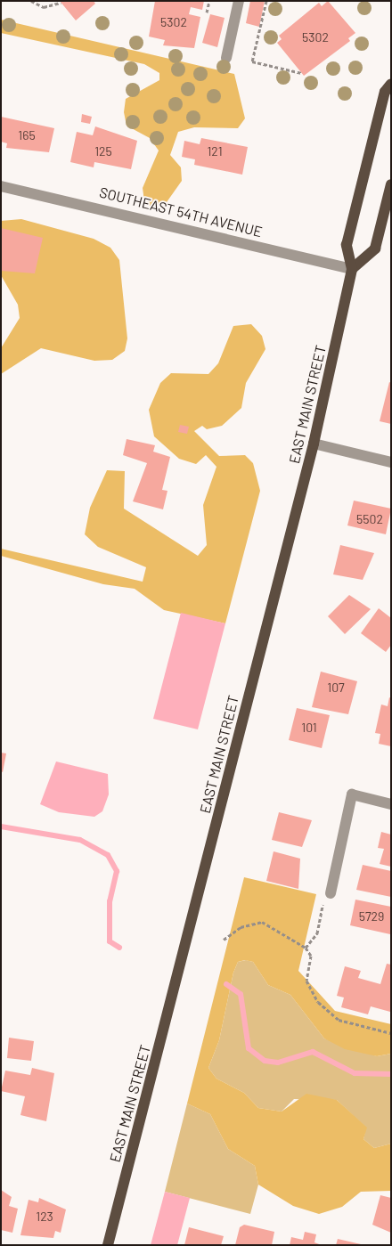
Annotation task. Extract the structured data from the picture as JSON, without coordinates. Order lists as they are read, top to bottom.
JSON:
{
  "streets": {
    "main road": ["EAST MAIN STREET"],
    "street": ["SOUTHEAST 54TH AVENUE"]
  },
  "crossings": [
    ["SOUTHEAST 54TH AVENUE", "EAST MAIN STREET"]
  ],
  "house_numbers": [
    "5302",
    "5302",
    "165",
    "125",
    "121",
    "5502",
    "107",
    "101",
    "5729",
    "123"
  ]
}
